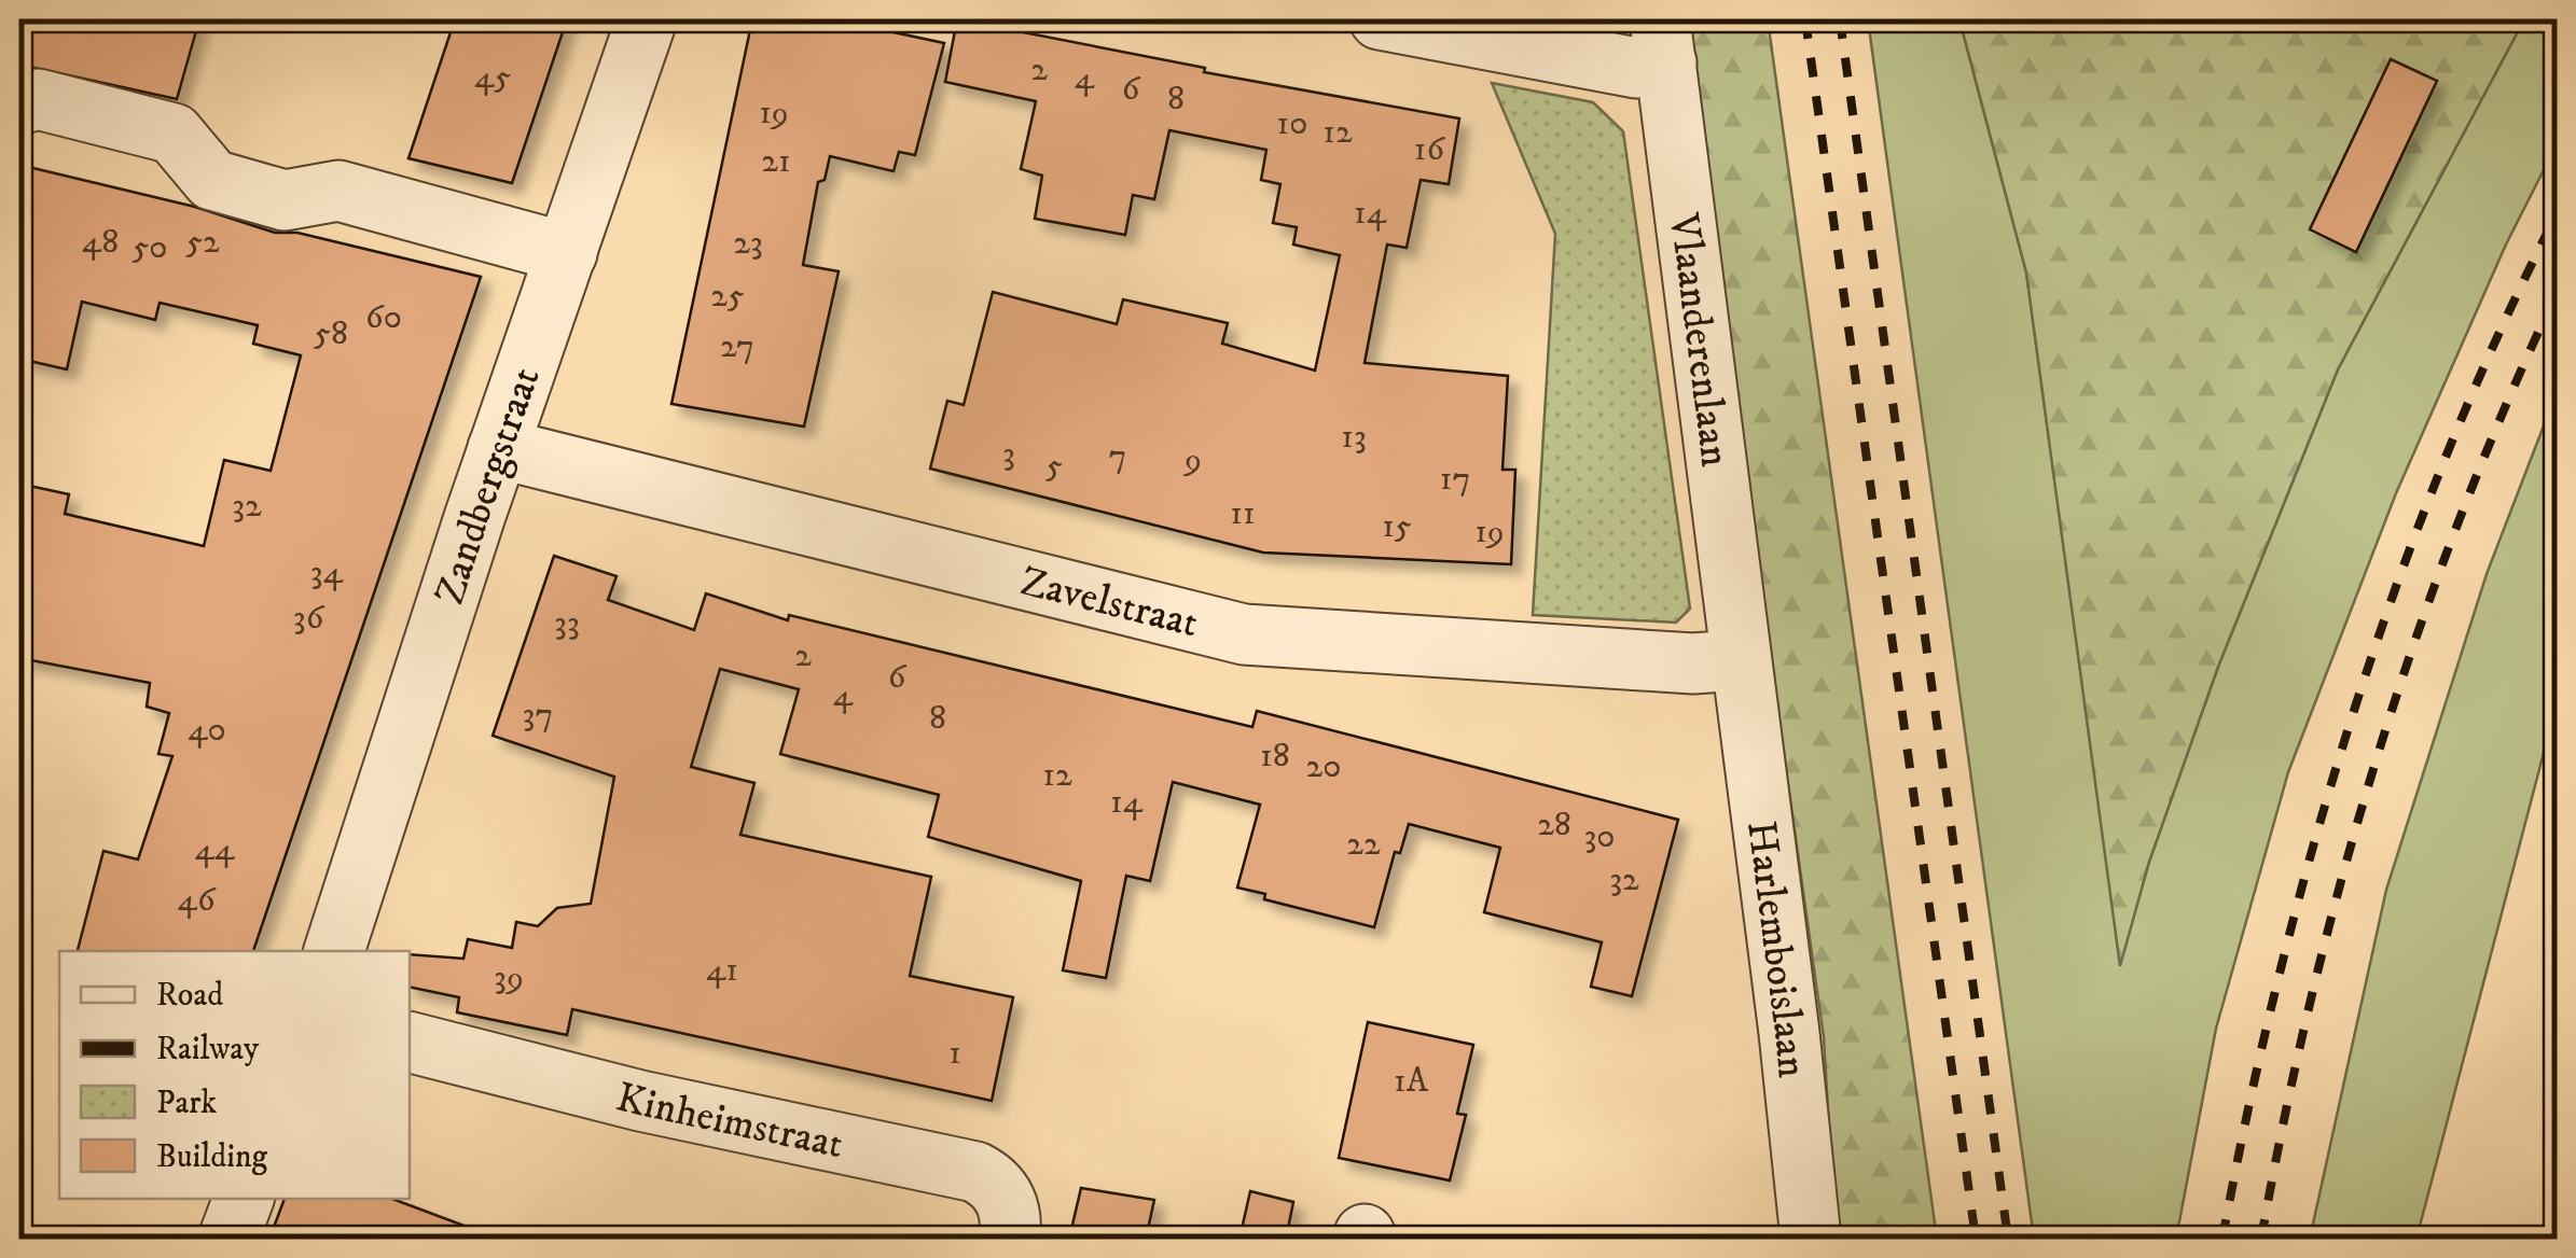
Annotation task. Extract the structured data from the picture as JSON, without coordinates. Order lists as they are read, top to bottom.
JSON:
{
  "streets": {
    "street": [
      "Vlaanderenlaan",
      "Zandbergstraat",
      "Zavelstraat",
      "Harlemboislaan",
      "Kinheimstraat"
    ]
  },
  "crossings": [
    ["Vlaanderenlaan", "Zavelstraat"],
    ["Vlaanderenlaan", "Harlemboislaan"],
    ["Zandbergstraat", "Zavelstraat"],
    ["Zavelstraat", "Harlemboislaan"]
  ],
  "house_numbers": [
    "2",
    "45",
    "4",
    "6",
    "8",
    "19",
    "10",
    "12",
    "16",
    "21",
    "14",
    "48",
    "52",
    "23",
    "50",
    "25",
    "60",
    "58",
    "27",
    "13",
    "3",
    "7",
    "9",
    "5",
    "17",
    "32",
    "11",
    "15",
    "19",
    "34",
    "36",
    "33",
    "2",
    "6",
    "4",
    "37",
    "8",
    "40",
    "18",
    "20",
    "12",
    "14",
    "28",
    "30",
    "22",
    "44",
    "32",
    "46",
    "41",
    "39",
    "1",
    "1A"
  ],
  "legend": [
    "Road",
    "Railway",
    "Park",
    "Building"
  ]
}
